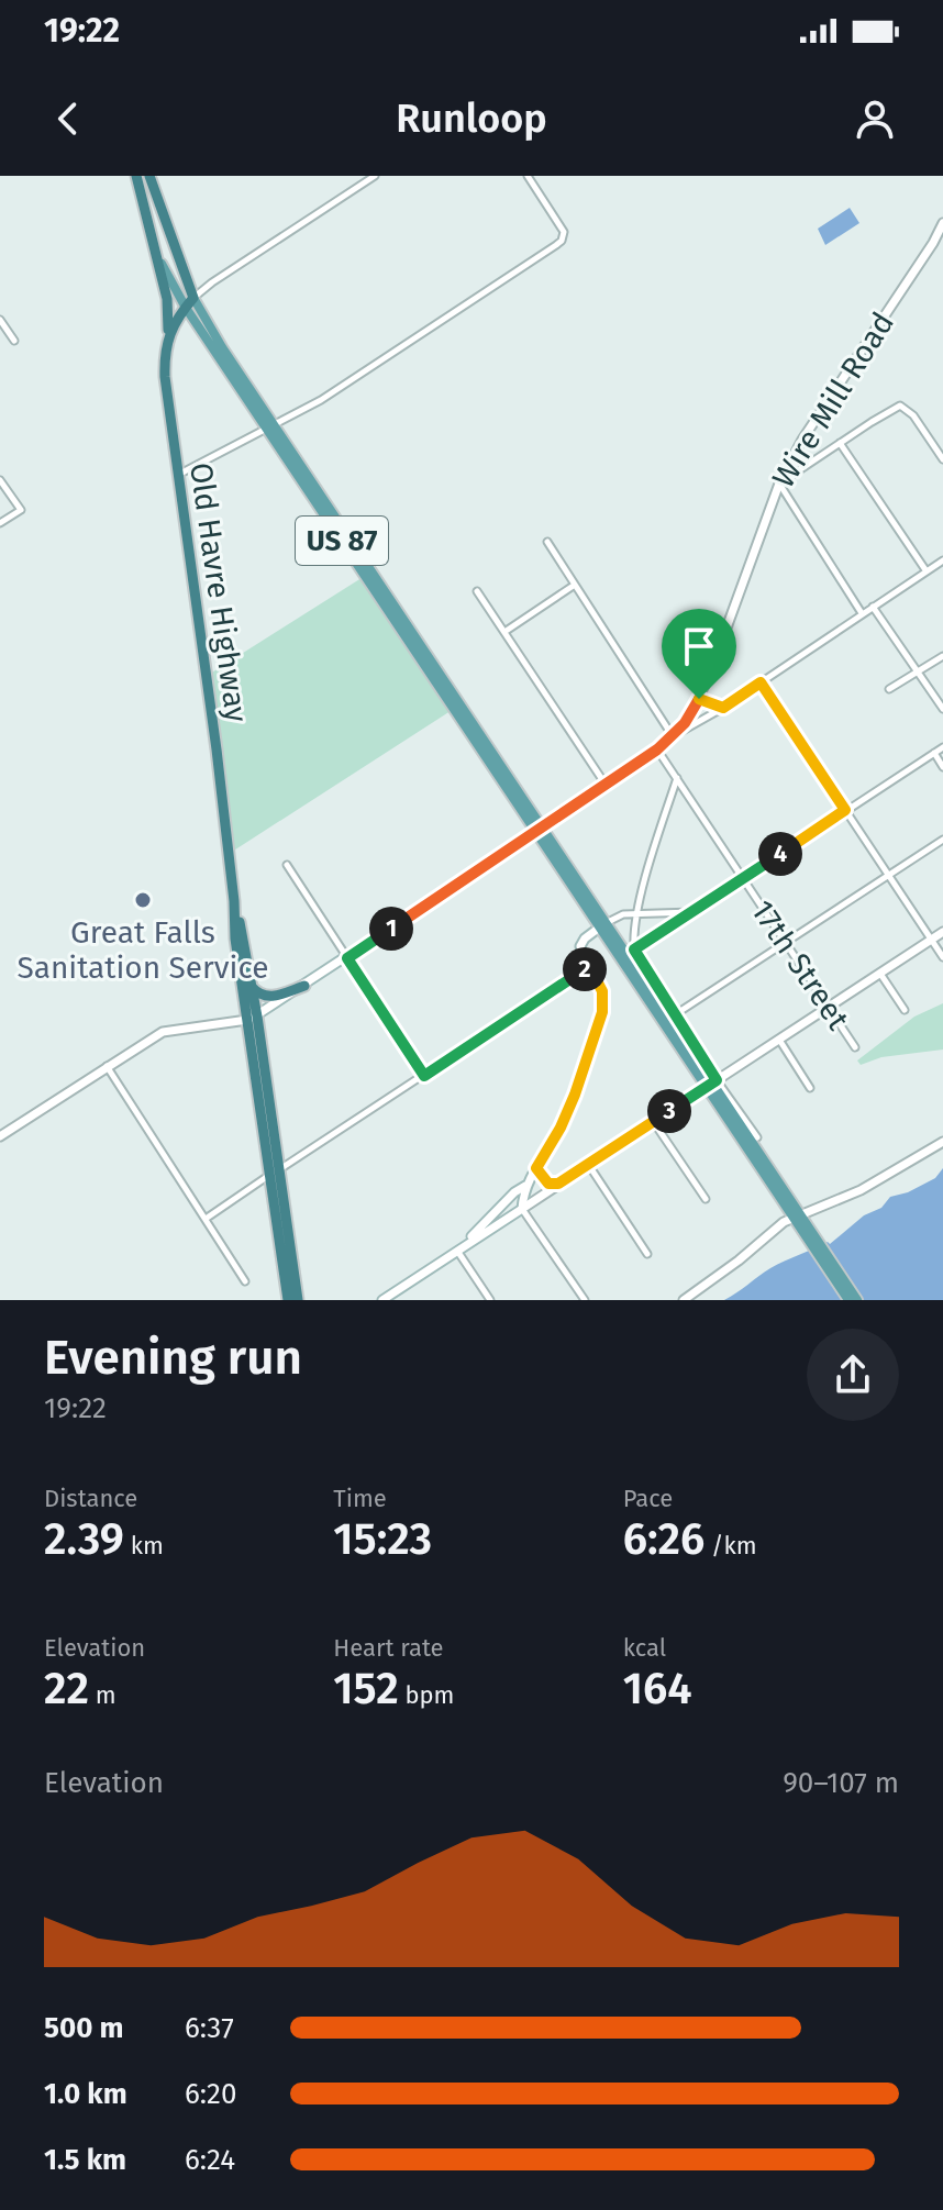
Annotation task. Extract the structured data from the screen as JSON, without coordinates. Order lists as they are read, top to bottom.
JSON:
{
  "streets": {
    "highway": ["US 87", "Old Havre Highway"],
    "street": ["Wire Mill Road", "17th Street"]
  },
  "crossings": [
    ["Wire Mill Road", "US 87"],
    ["Wire Mill Road", "Old Havre Highway"],
    ["Wire Mill Road", "17th Street"],
    ["US 87", "Old Havre Highway"]
  ],
  "places": ["Great Falls Sanitation Service"],
  "page": {
    "status": "19:22",
    "header": "Runloop",
    "pins": [
      "4",
      "1",
      "2",
      "3"
    ],
    "heading": ["Evening run", "19:22"],
    "stats": [
      ["Distance", "2.39 km"],
      ["Time", "15:23"],
      ["Pace", "6:26 /km"],
      ["Elevation", "22 m"],
      ["Heart rate", "152 bpm"],
      ["kcal", "164"]
    ],
    "chart": ["Elevation", "90–107 m"],
    "list": [
      {
        "name": "500 m",
        "note": "6:37"
      },
      {
        "name": "1.0 km",
        "note": "6:20"
      },
      {
        "name": "1.5 km",
        "note": "6:24"
      }
    ]
  }
}
